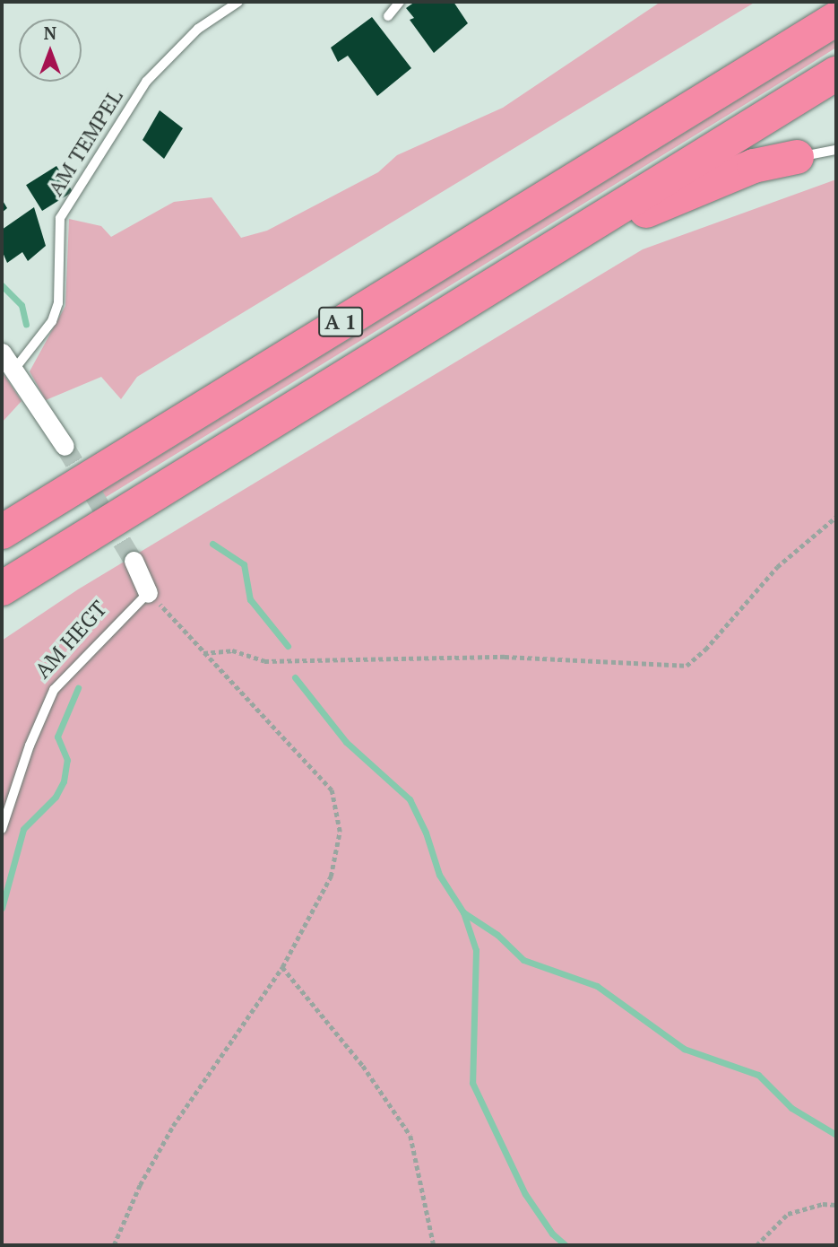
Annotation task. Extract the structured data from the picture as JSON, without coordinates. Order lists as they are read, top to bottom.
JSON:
{
  "streets": {
    "highway": ["A 1"],
    "lane": ["AM TEMPEL", "AM HEGT"]
  },
  "north": "top"
}
